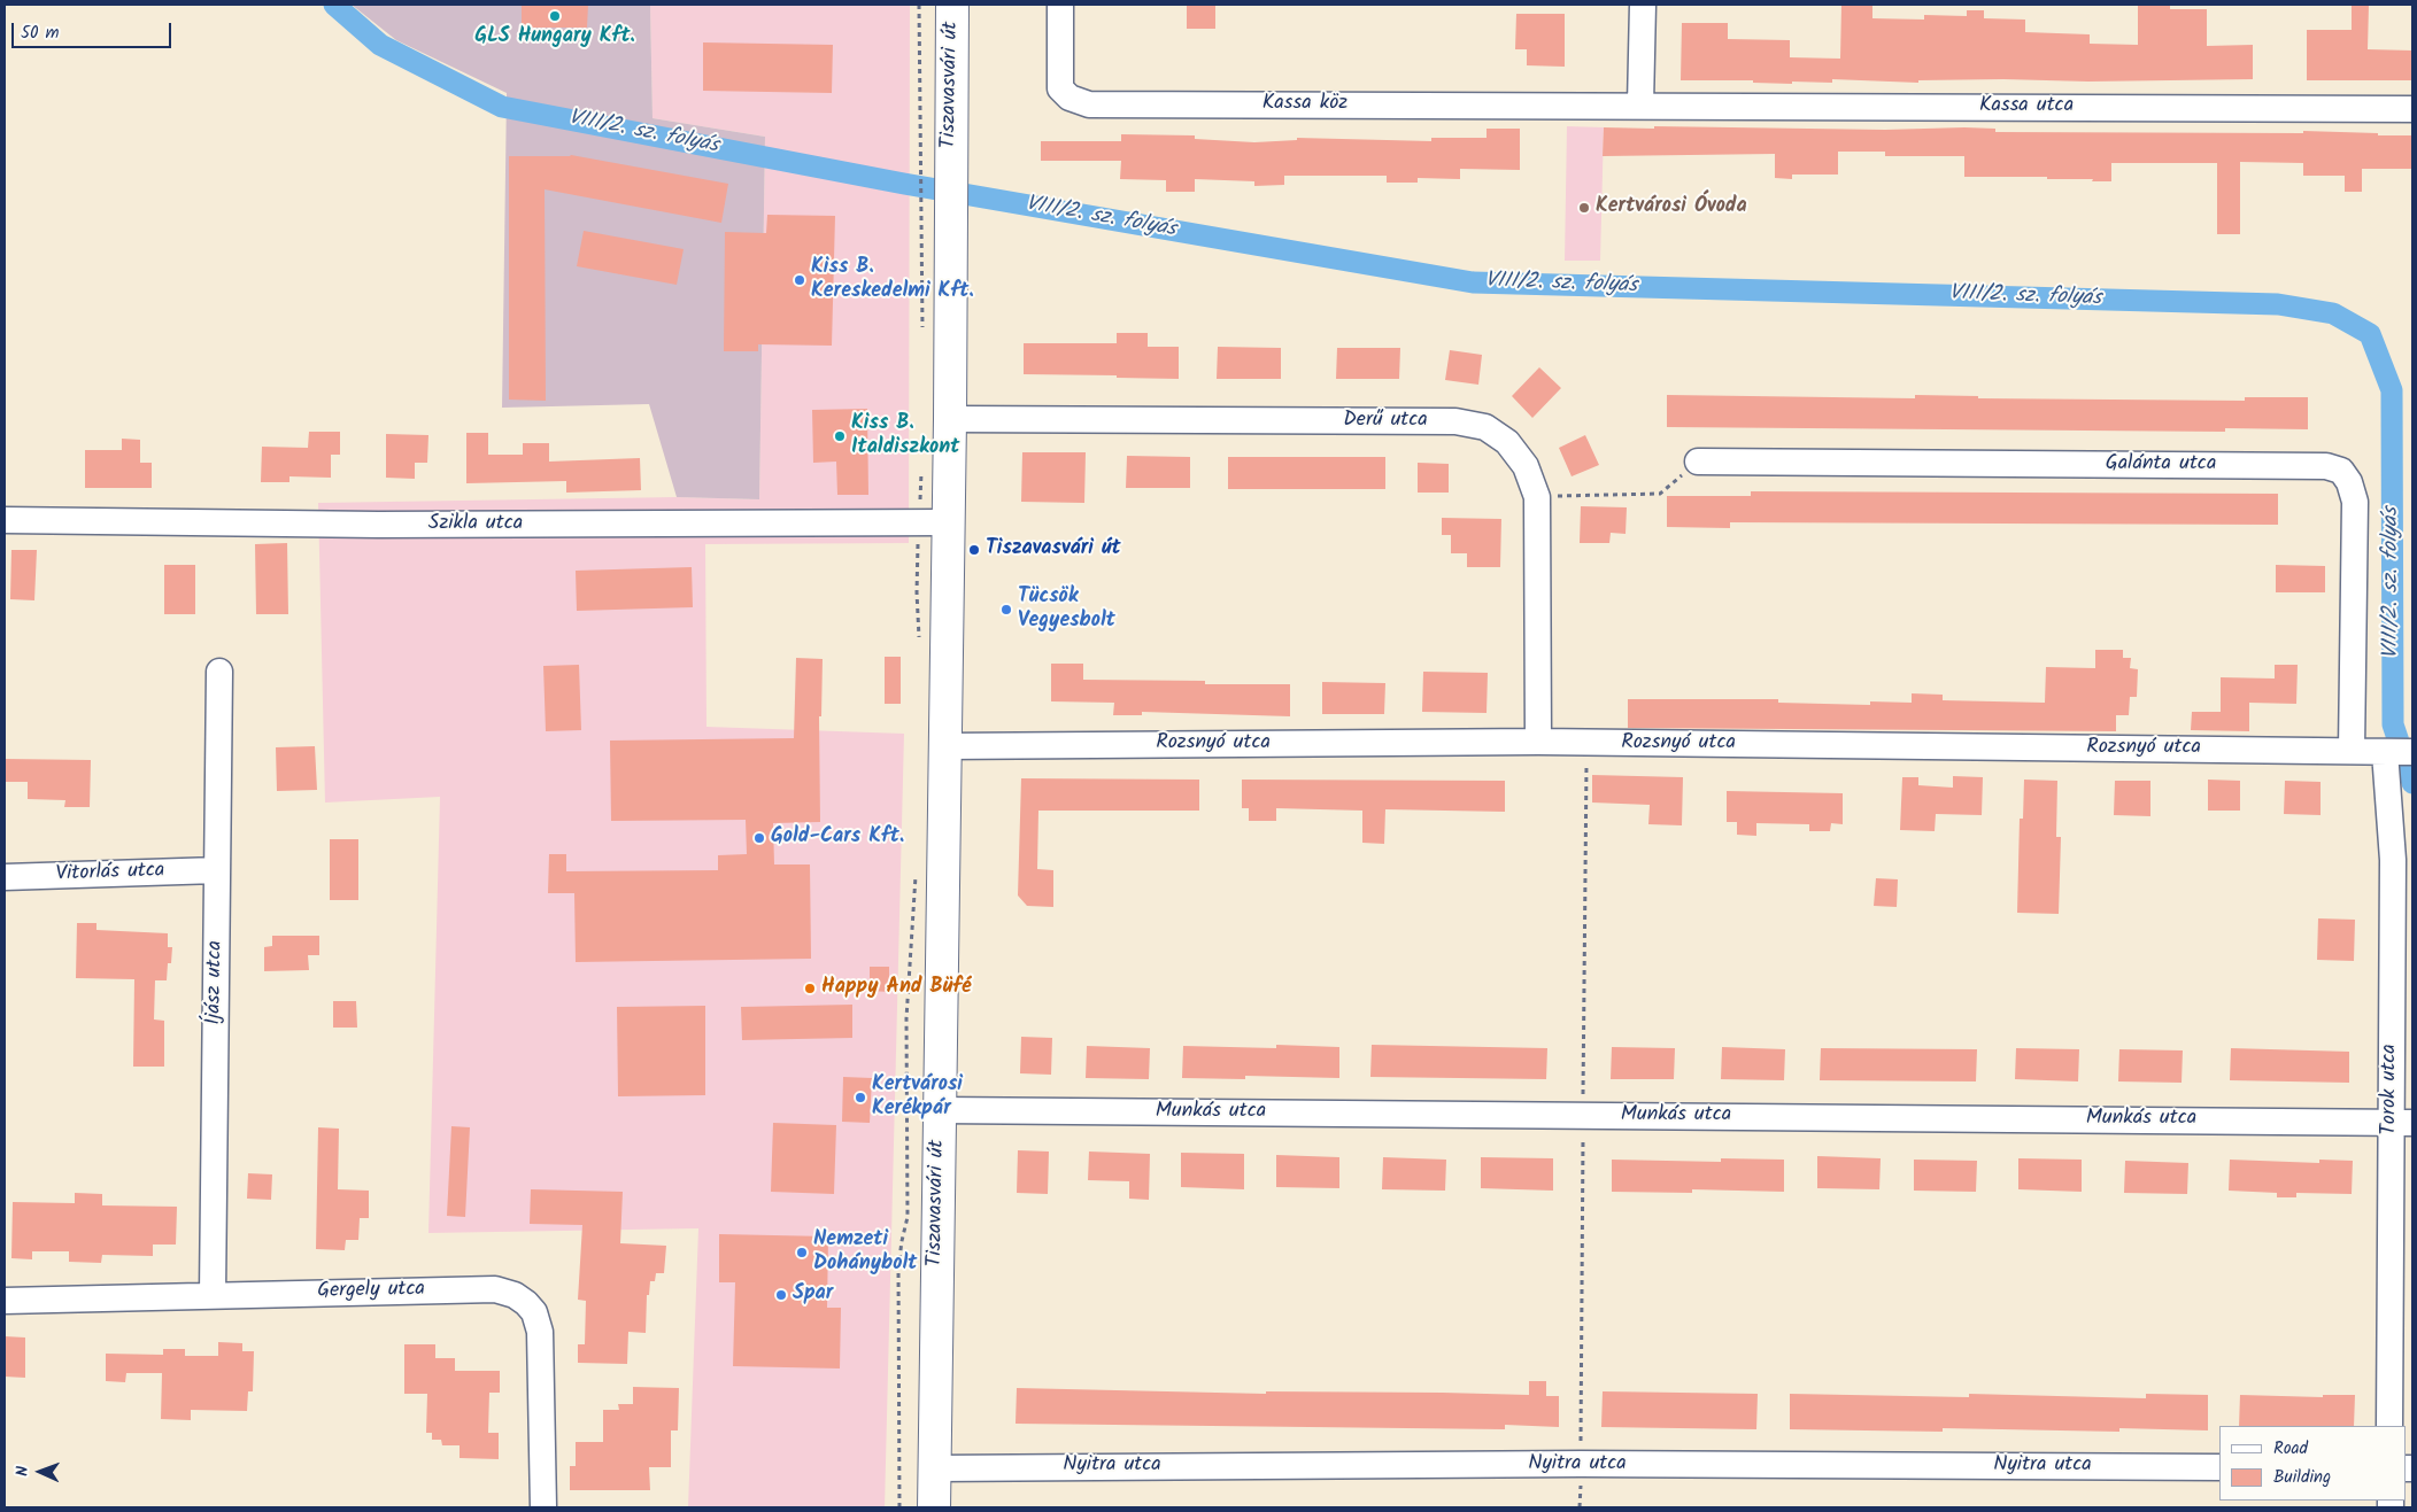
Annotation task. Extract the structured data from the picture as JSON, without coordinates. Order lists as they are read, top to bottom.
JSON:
{
  "streets": {
    "main road": ["Tiszavasvári út"],
    "street": [
      "Kassa köz",
      "Kassa utca",
      "Derű utca",
      "Galánta utca",
      "Szikla utca",
      "Rozsnyó utca",
      "Vitorlás utca",
      "Íjász utca",
      "Torok utca",
      "Munkás utca",
      "Gergely utca",
      "Nyitra utca"
    ]
  },
  "crossings": [
    ["Tiszavasvári út", "Derű utca"],
    ["Tiszavasvári út", "Szikla utca"],
    ["Tiszavasvári út", "Rozsnyó utca"],
    ["Tiszavasvári út", "Munkás utca"],
    ["Tiszavasvári út", "Nyitra utca"],
    ["Kassa köz", "Kassa utca"],
    ["Derű utca", "Rozsnyó utca"],
    ["Galánta utca", "Rozsnyó utca"],
    ["Rozsnyó utca", "Torok utca"],
    ["Vitorlás utca", "Íjász utca"],
    ["Íjász utca", "Gergely utca"],
    ["Torok utca", "Munkás utca"]
  ],
  "water": ["VIII/2. sz. folyás"],
  "places": [
    "GLS Hungary Kft.",
    "Kertvárosi Óvoda",
    "Kiss B. Kereskedelmi Kft.",
    "Kiss B. Italdiszkont",
    "Tiszavasvári út",
    "Tücsök Vegyesbolt",
    "Gold-Cars Kft.",
    "Happy And Büfé",
    "Kertvárosi Kerékpár",
    "Nemzeti Dohánybolt",
    "Spar"
  ],
  "legend": ["Road", "Building"],
  "scale_bar": "50 m",
  "north": "left"
}
